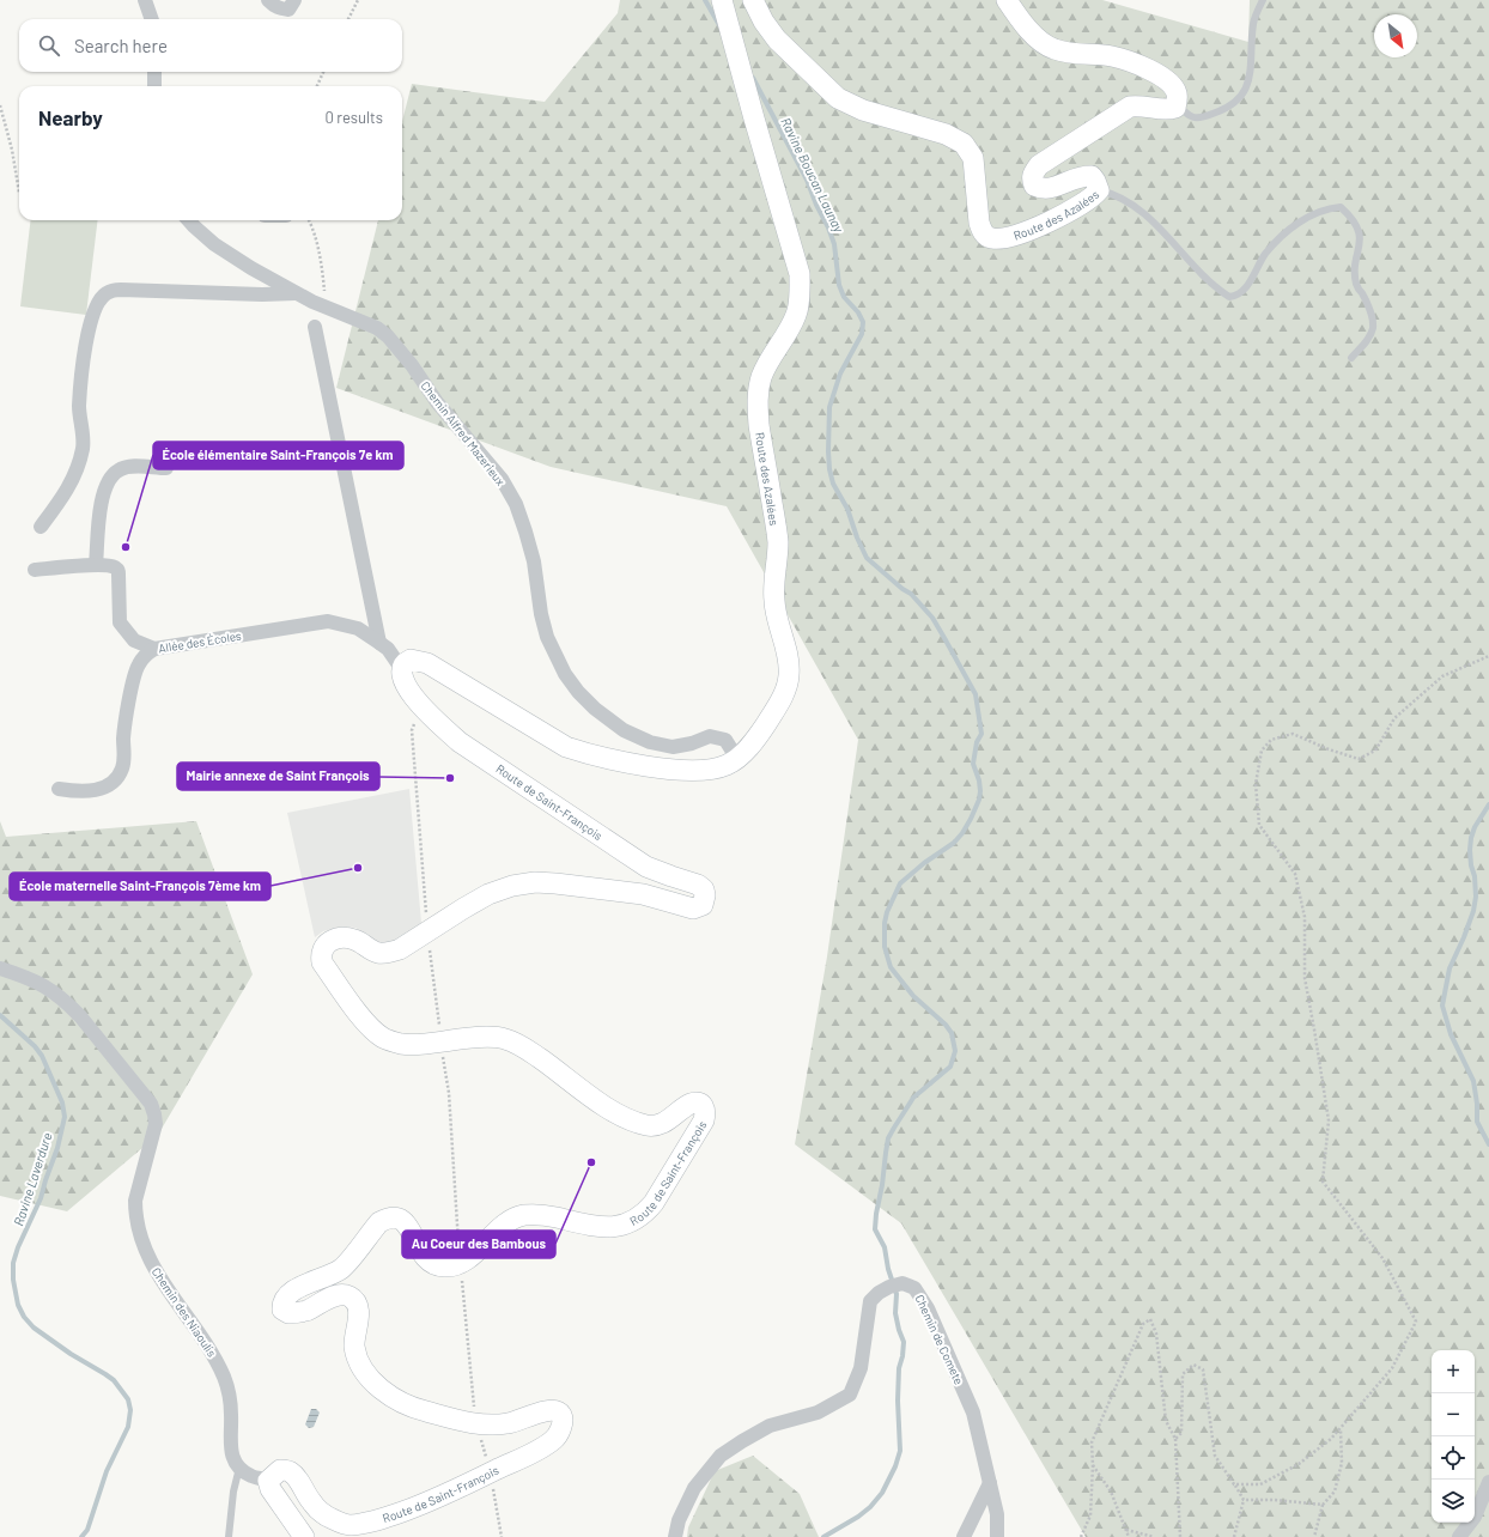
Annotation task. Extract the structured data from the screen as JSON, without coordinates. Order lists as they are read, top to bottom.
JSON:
{
  "streets": {
    "main road": ["Route des Azalées", "Route de Saint-François"],
    "street": [
      "Chemin Alfred Mazerieux",
      "Allée des Écoles",
      "Chemin des Niaoulis",
      "Chemin de Comete"
    ]
  },
  "crossings": [
    ["Route des Azalées", "Chemin Alfred Mazerieux"],
    ["Allée des Écoles", "Route de Saint-François"]
  ],
  "water": ["Ravine Boucan Launay", "Ravine Laverdure"],
  "places": [
    "École élémentaire Saint-François 7e km",
    "Mairie annexe de Saint François",
    "École maternelle Saint-François 7ème km",
    "Au Coeur des Bambous"
  ],
  "north": "bottom right",
  "page": {
    "search": "Search here",
    "heading": ["Nearby", "0 results"],
    "map_buttons": ["+", "−"]
  }
}
